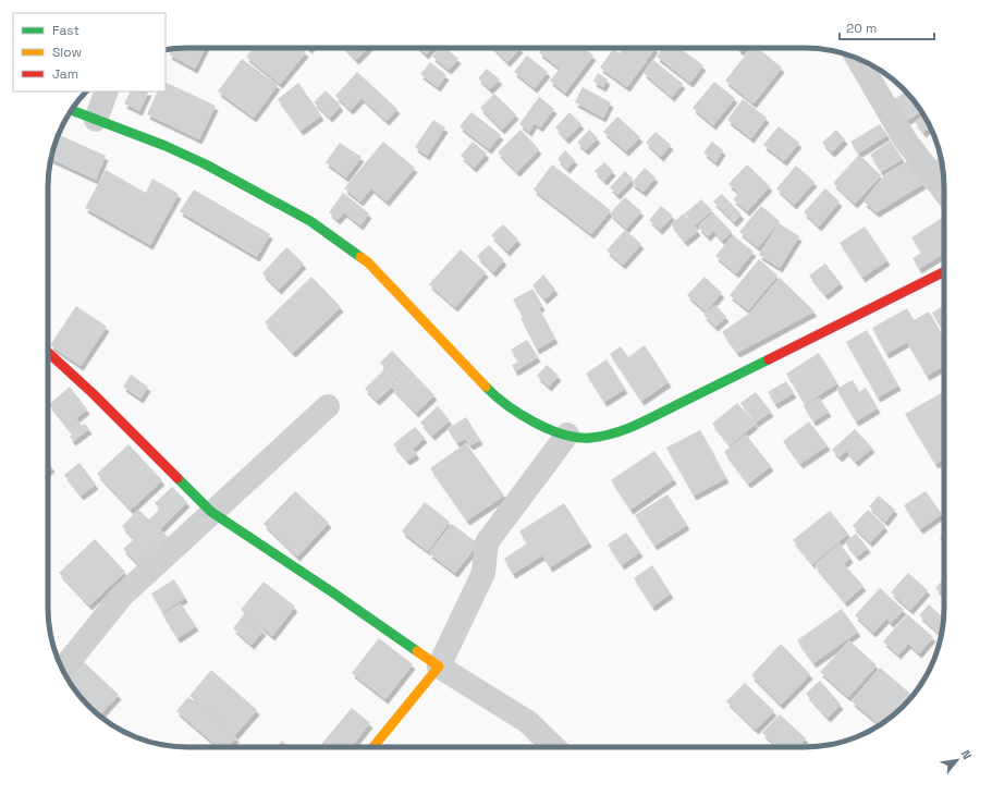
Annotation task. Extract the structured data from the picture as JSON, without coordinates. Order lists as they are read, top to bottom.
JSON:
{
  "legend": ["Fast", "Slow", "Jam"],
  "scale_bar": "20 m",
  "north": "top right"
}
